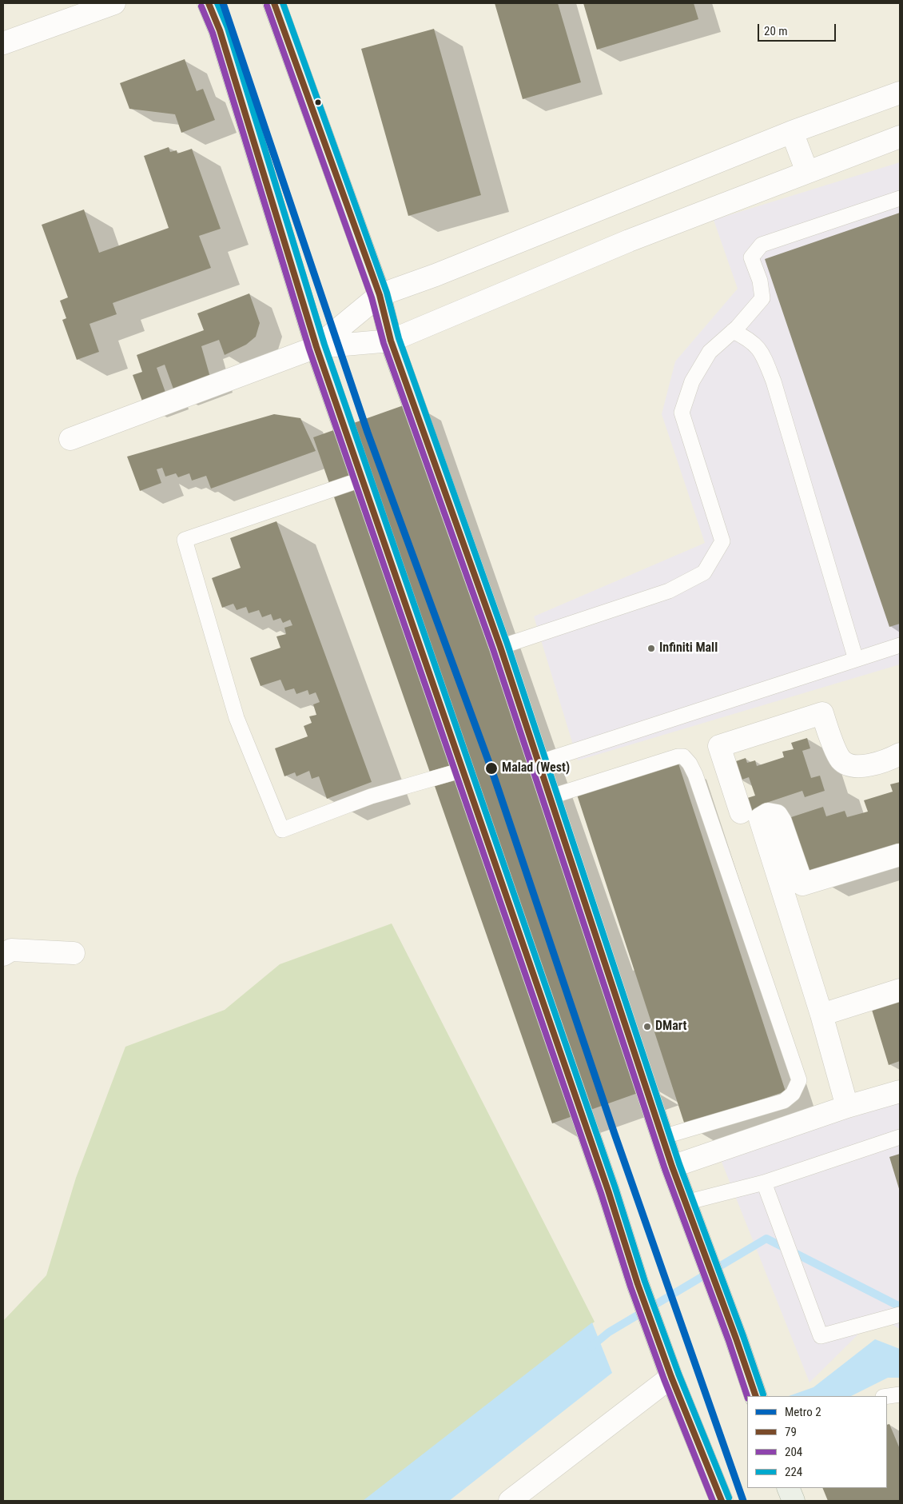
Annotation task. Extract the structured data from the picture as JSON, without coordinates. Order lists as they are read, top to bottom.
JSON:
{
  "places": ["Infiniti Mall", "Malad (West)", "DMart"],
  "lines": [
    "metro line 2",
    "transit line 79",
    "transit line 224",
    "transit line 204"
  ],
  "legend": [
    "Metro 2",
    "79",
    "204",
    "224"
  ],
  "scale_bar": "20 m"
}
